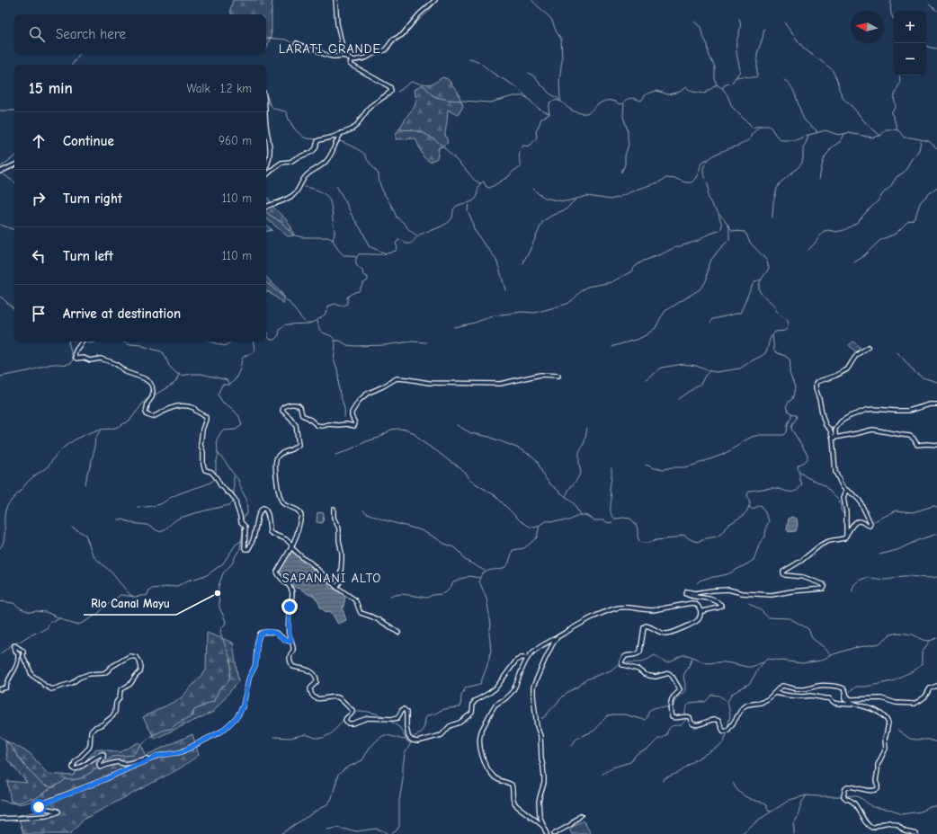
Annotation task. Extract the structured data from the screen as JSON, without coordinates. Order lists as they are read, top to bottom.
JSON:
{
  "districts": ["LARATI GRANDE", "SAPANANI ALTO"],
  "places": ["Rio Canal Mayu"],
  "north": "left",
  "page": {
    "map_buttons": ["+", "−"],
    "search": "Search here",
    "heading": ["15 min", "Walk · 1.2 km"],
    "list": [
      ["Continue", "960 m"],
      ["Turn right", "110 m"],
      ["Turn left", "110 m"],
      "Arrive at destination"
    ]
  }
}
